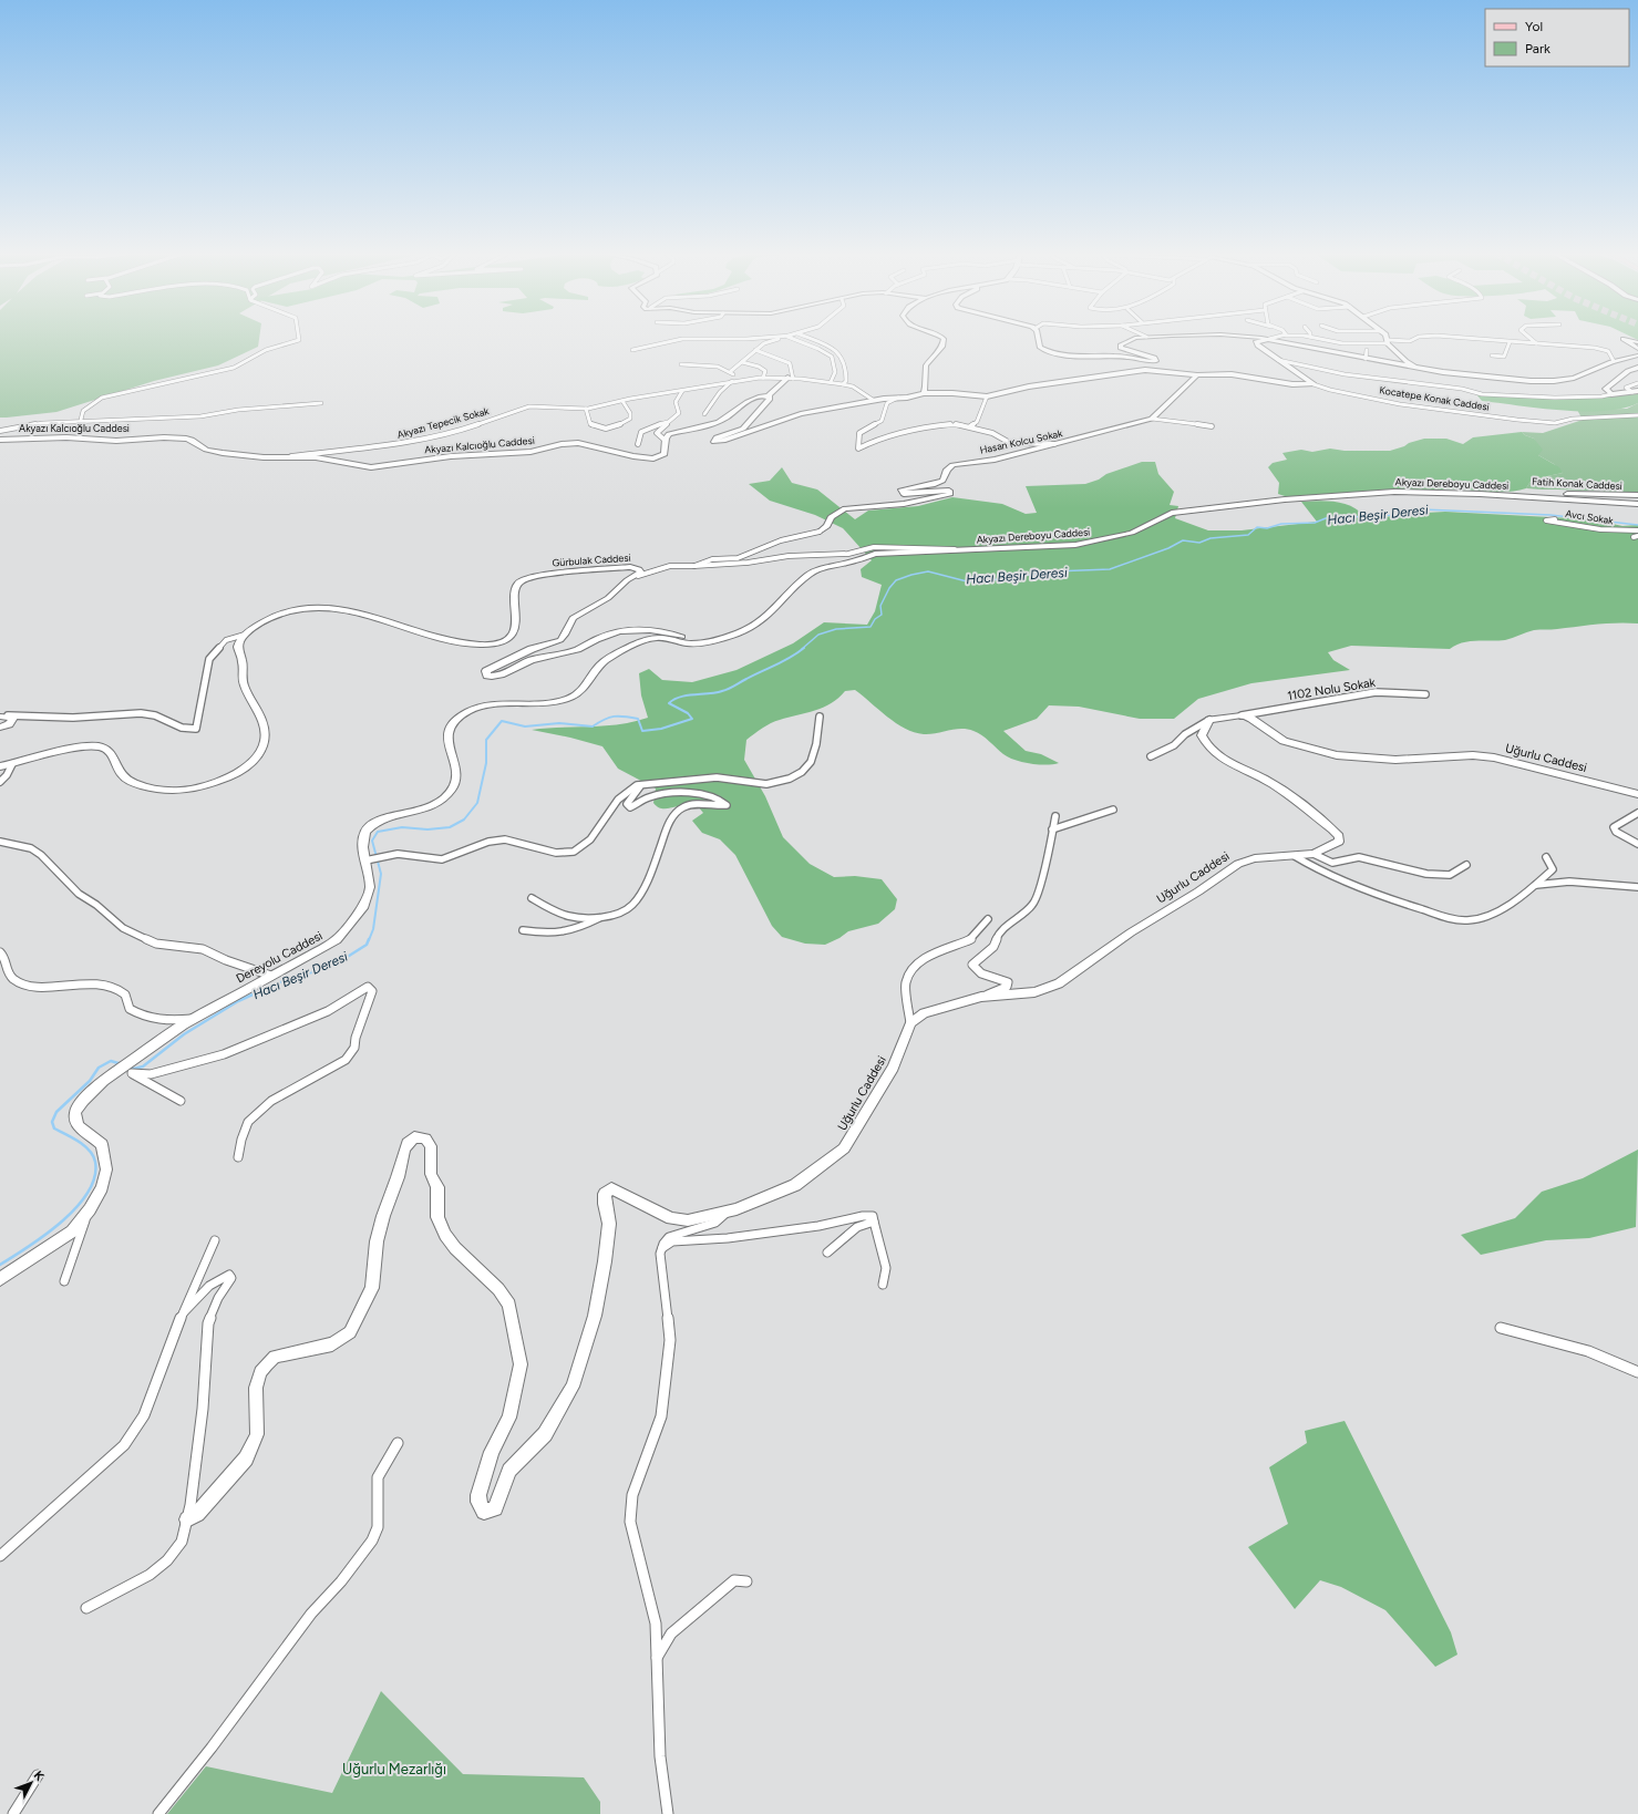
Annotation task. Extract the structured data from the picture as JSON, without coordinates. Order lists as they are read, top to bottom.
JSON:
{
  "streets": {
    "street": [
      "Kocatepe Konak Caddesi",
      "Akyazı Tepecik Sokak",
      "Akyazı Kalcıoğlu Caddesi",
      "Hasan Kolcu Sokak",
      "Akyazı Dereboyu Caddesi",
      "Fatih Konak Caddesi",
      "Avcı Sokak",
      "Gürbulak Caddesi",
      "1102 Nolu Sokak",
      "Uğurlu Caddesi",
      "Dereyolu Caddesi"
    ]
  },
  "crossings": [
    ["Akyazı Tepecik Sokak", "Akyazı Kalcıoğlu Caddesi"],
    ["Akyazı Dereboyu Caddesi", "Fatih Konak Caddesi"],
    ["Akyazı Dereboyu Caddesi", "Gürbulak Caddesi"],
    ["Akyazı Dereboyu Caddesi", "Dereyolu Caddesi"],
    ["Gürbulak Caddesi", "Dereyolu Caddesi"],
    ["1102 Nolu Sokak", "Uğurlu Caddesi"]
  ],
  "water": ["Hacı Beşir Deresi"],
  "parks": ["Uğurlu Mezarlığı"],
  "legend": ["Yol", "Park"],
  "north": "top right"
}
